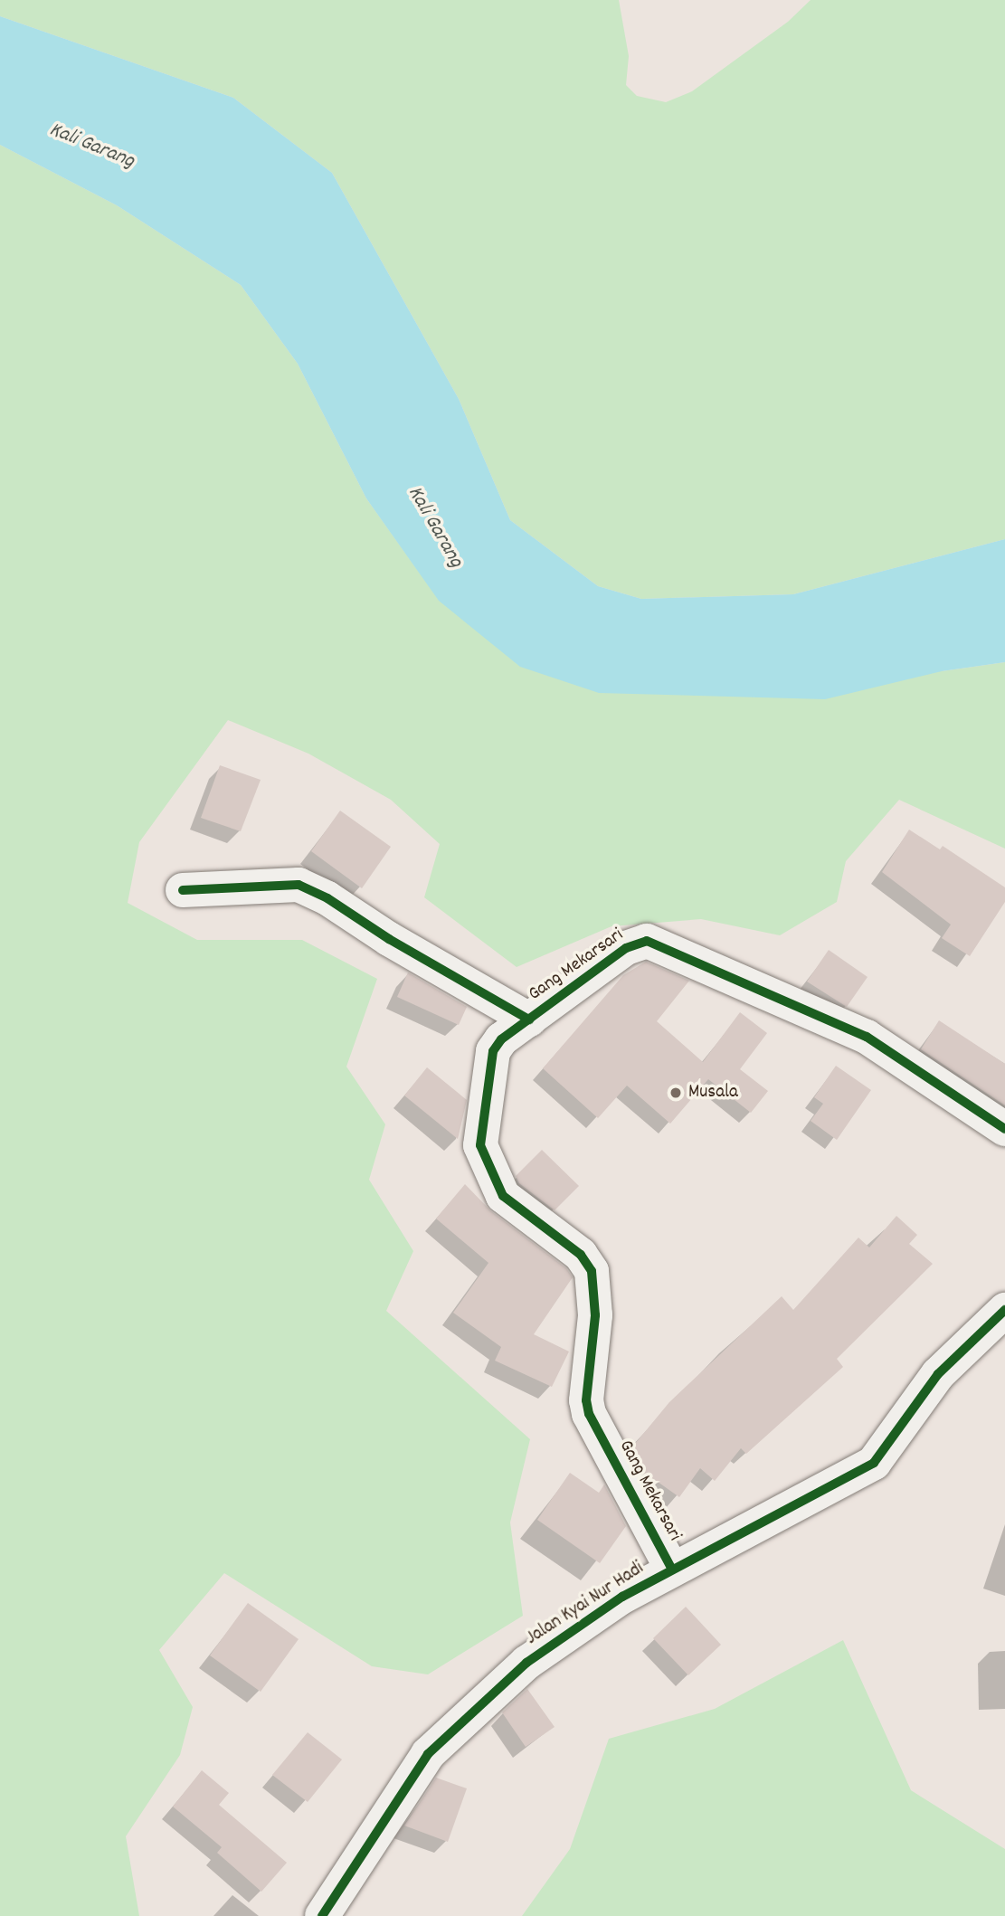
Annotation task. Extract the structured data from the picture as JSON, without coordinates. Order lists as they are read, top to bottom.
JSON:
{
  "streets": {
    "street": ["Gang Mekarsari", "Jalan Kyai Nur Hadi"]
  },
  "crossings": [
    ["Gang Mekarsari", "Jalan Kyai Nur Hadi"]
  ],
  "water": ["Kali Garang"],
  "places": ["Musala"]
}
